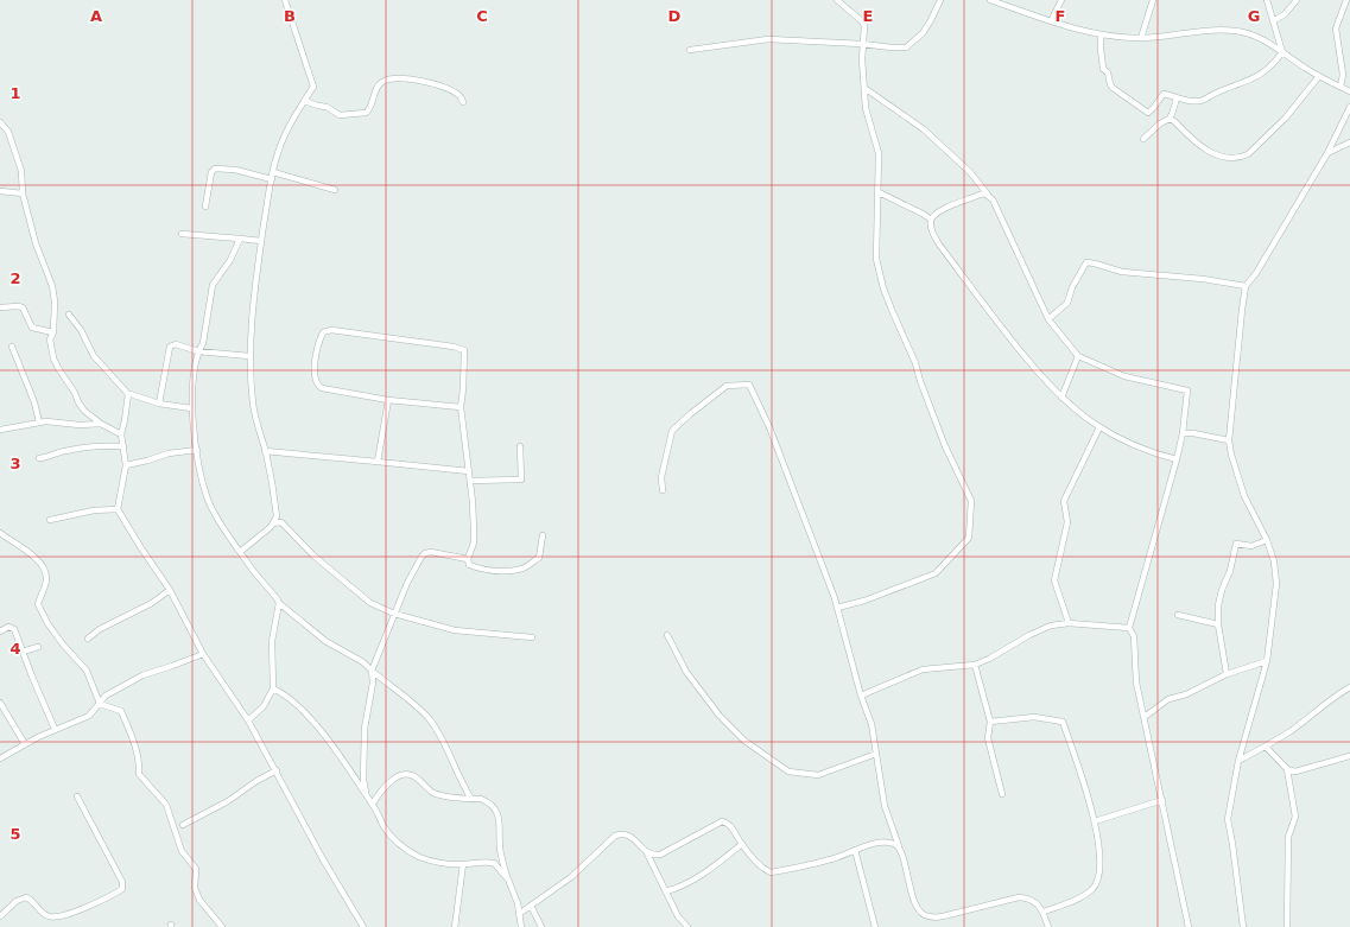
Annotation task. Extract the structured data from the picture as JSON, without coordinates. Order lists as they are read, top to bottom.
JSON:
{
  "grid": {
    "columns": [
      "A",
      "B",
      "C",
      "D",
      "E",
      "F",
      "G"
    ],
    "rows": [
      "1",
      "2",
      "3",
      "4",
      "5"
    ]
  }
}
